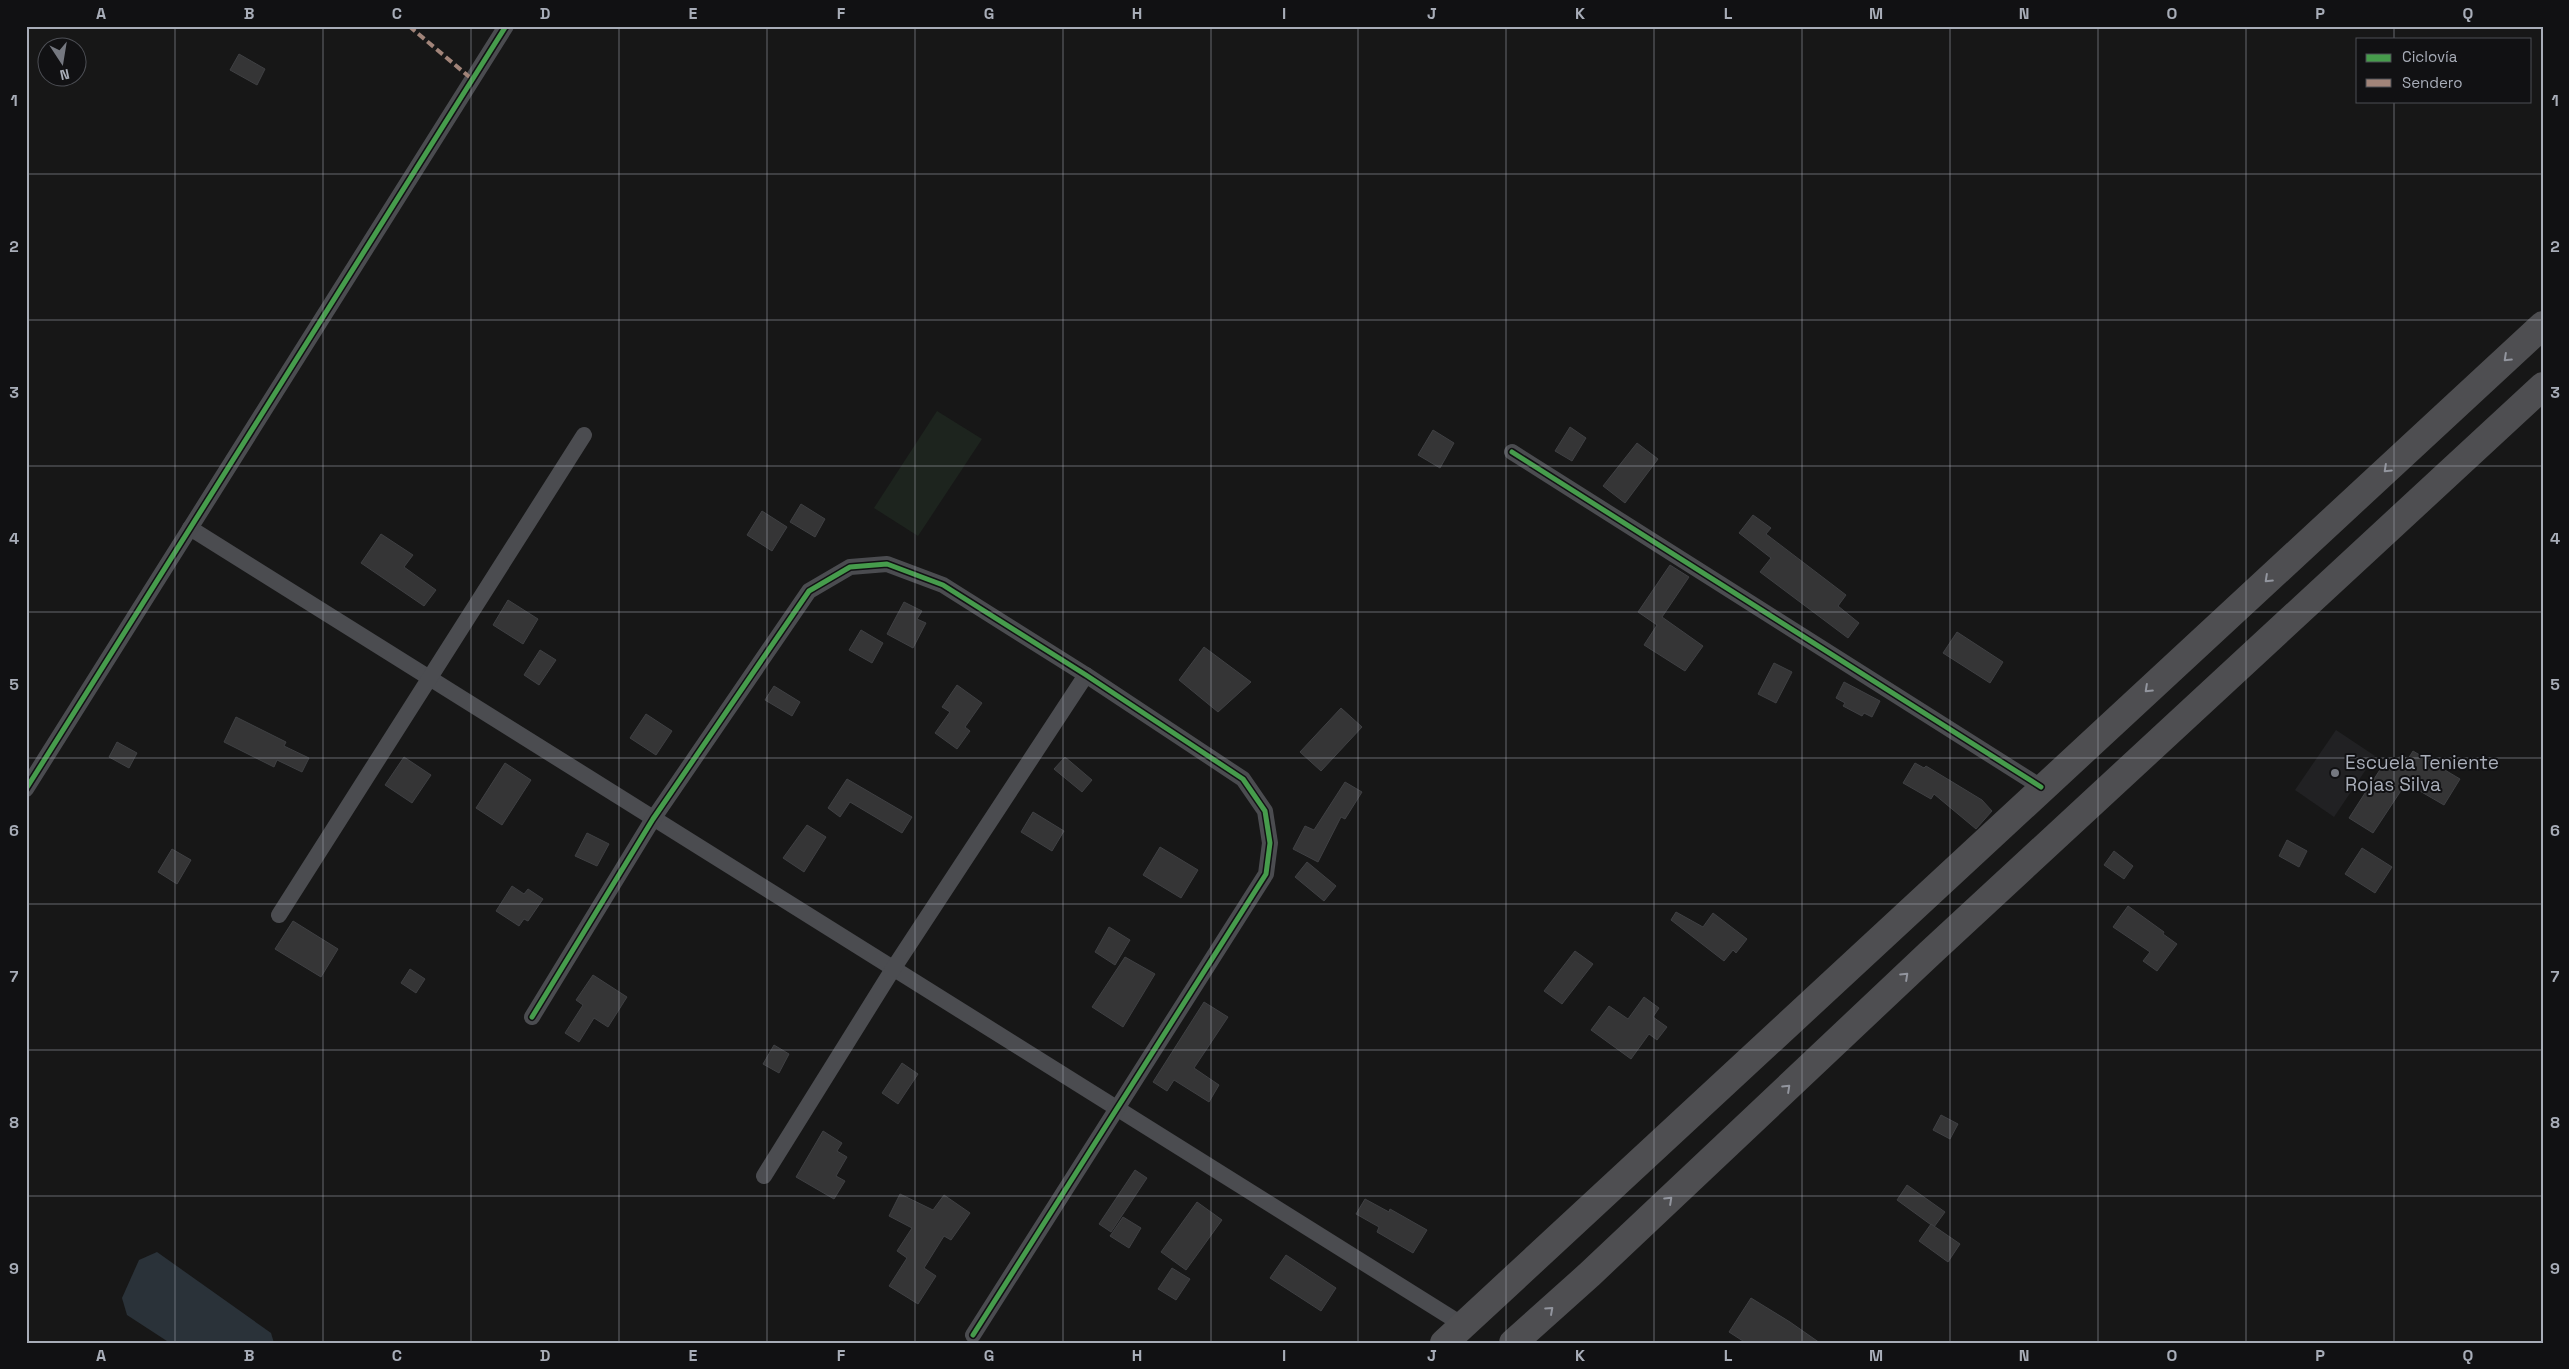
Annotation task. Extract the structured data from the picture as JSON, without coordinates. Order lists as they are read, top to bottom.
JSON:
{
  "places": ["Escuela Teniente Rojas Silva"],
  "legend": ["Ciclovía", "Sendero"],
  "north": "bottom",
  "grid": {
    "columns": [
      "A",
      "B",
      "C",
      "D",
      "E",
      "F",
      "G",
      "H",
      "I",
      "J",
      "K",
      "L",
      "M",
      "N",
      "O",
      "P",
      "Q"
    ],
    "rows": [
      "1",
      "2",
      "3",
      "4",
      "5",
      "6",
      "7",
      "8",
      "9"
    ]
  }
}
